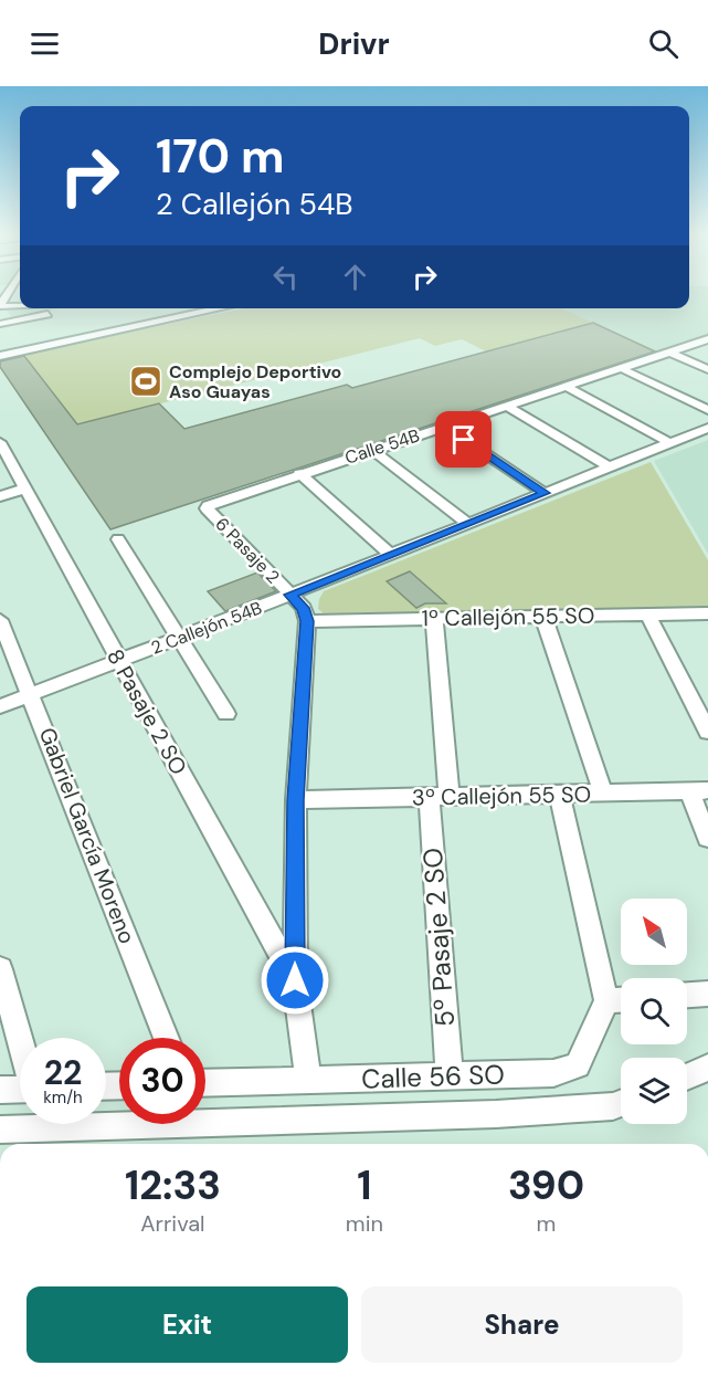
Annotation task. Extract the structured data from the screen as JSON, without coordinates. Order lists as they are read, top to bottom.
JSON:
{
  "streets": {
    "street": [
      "Calle 54B",
      "6 Pasaje 2",
      "1º Callejón 55 SO",
      "2 Callejón 54B",
      "8 Pasaje 2 SO",
      "3º Callejón 55 SO",
      "Gabriel García Moreno",
      "5º Pasaje 2 SO",
      "Calle 56 SO"
    ]
  },
  "crossings": [
    ["Calle 54B", "6 Pasaje 2"],
    ["6 Pasaje 2", "1º Callejón 55 SO"],
    ["6 Pasaje 2", "2 Callejón 54B"],
    ["1º Callejón 55 SO", "5º Pasaje 2 SO"],
    ["2 Callejón 54B", "8 Pasaje 2 SO"],
    ["2 Callejón 54B", "Gabriel García Moreno"],
    ["3º Callejón 55 SO", "5º Pasaje 2 SO"],
    ["5º Pasaje 2 SO", "Calle 56 SO"]
  ],
  "places": {
    "sports": ["Complejo Deportivo Aso Guayas"]
  },
  "north": "top left",
  "page": {
    "header": "Drivr",
    "turn": ["170 m", "2 Callejón 54B"],
    "speed": "22 km/h",
    "limit": "30",
    "eta": [
      "12:33",
      "Arrival",
      "1",
      "min",
      "390",
      "m"
    ],
    "buttons": ["Exit", "Share"]
  }
}
